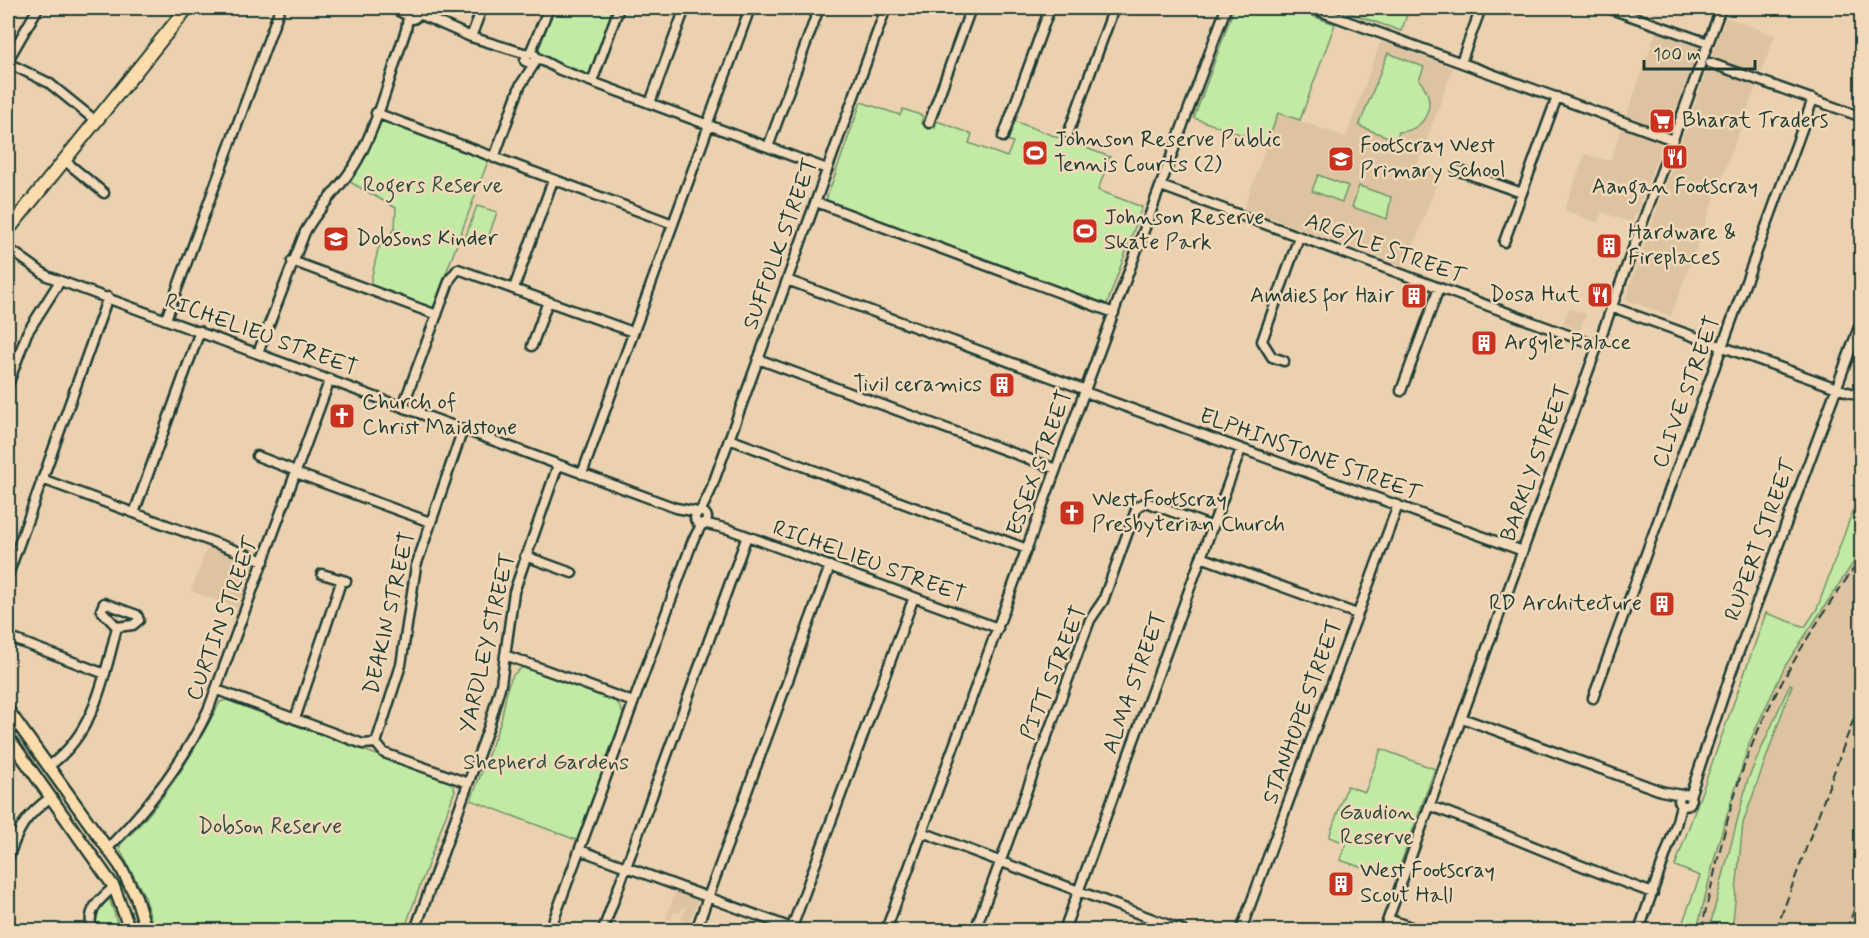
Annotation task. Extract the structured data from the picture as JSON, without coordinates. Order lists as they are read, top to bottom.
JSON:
{
  "streets": {
    "street": [
      "SUFFOLK STREET",
      "ARGYLE STREET",
      "RICHELIEU STREET",
      "CLIVE STREET",
      "ELPHINSTONE STREET",
      "ESSEX STREET",
      "BARKLY STREET",
      "RUPERT STREET",
      "DEAKIN STREET",
      "CURTIN STREET",
      "YARDLEY STREET",
      "PITT STREET",
      "ALMA STREET",
      "STANHOPE STREET"
    ]
  },
  "crossings": [
    ["SUFFOLK STREET", "RICHELIEU STREET"],
    ["SUFFOLK STREET", "ELPHINSTONE STREET"],
    ["ARGYLE STREET", "ESSEX STREET"],
    ["ARGYLE STREET", "BARKLY STREET"],
    ["RICHELIEU STREET", "ESSEX STREET"],
    ["RICHELIEU STREET", "DEAKIN STREET"],
    ["RICHELIEU STREET", "CURTIN STREET"],
    ["RICHELIEU STREET", "YARDLEY STREET"],
    ["ELPHINSTONE STREET", "ESSEX STREET"],
    ["ELPHINSTONE STREET", "BARKLY STREET"],
    ["ELPHINSTONE STREET", "ALMA STREET"],
    ["ELPHINSTONE STREET", "STANHOPE STREET"],
    ["PITT STREET", "ALMA STREET"]
  ],
  "parks": [
    "Rogers Reserve",
    "Shepherd Gardens",
    "Gaudion Reserve",
    "Dobson Reserve"
  ],
  "places": {
    "supermarket": ["Bharat Traders"],
    "sports": ["Johnson Reserve Public Tennis Courts (2)", "Johnson Reserve Skate Park"],
    "restaurant": ["Aangan Footscray", "Dosa Hut"],
    "school or university": ["Footscray West Primary School", "Dobsons Kinder"],
    "building": [
      "Hardware & Fireplaces",
      "Amdies for Hair",
      "Argyle Palace",
      "Tivil ceramics",
      "RD Architecture",
      "West Footscray Scout Hall"
    ],
    "church": ["Church of Christ Maidstone", "West Footscray Presbyterian Church"]
  },
  "scale_bar": "100 m"
}
